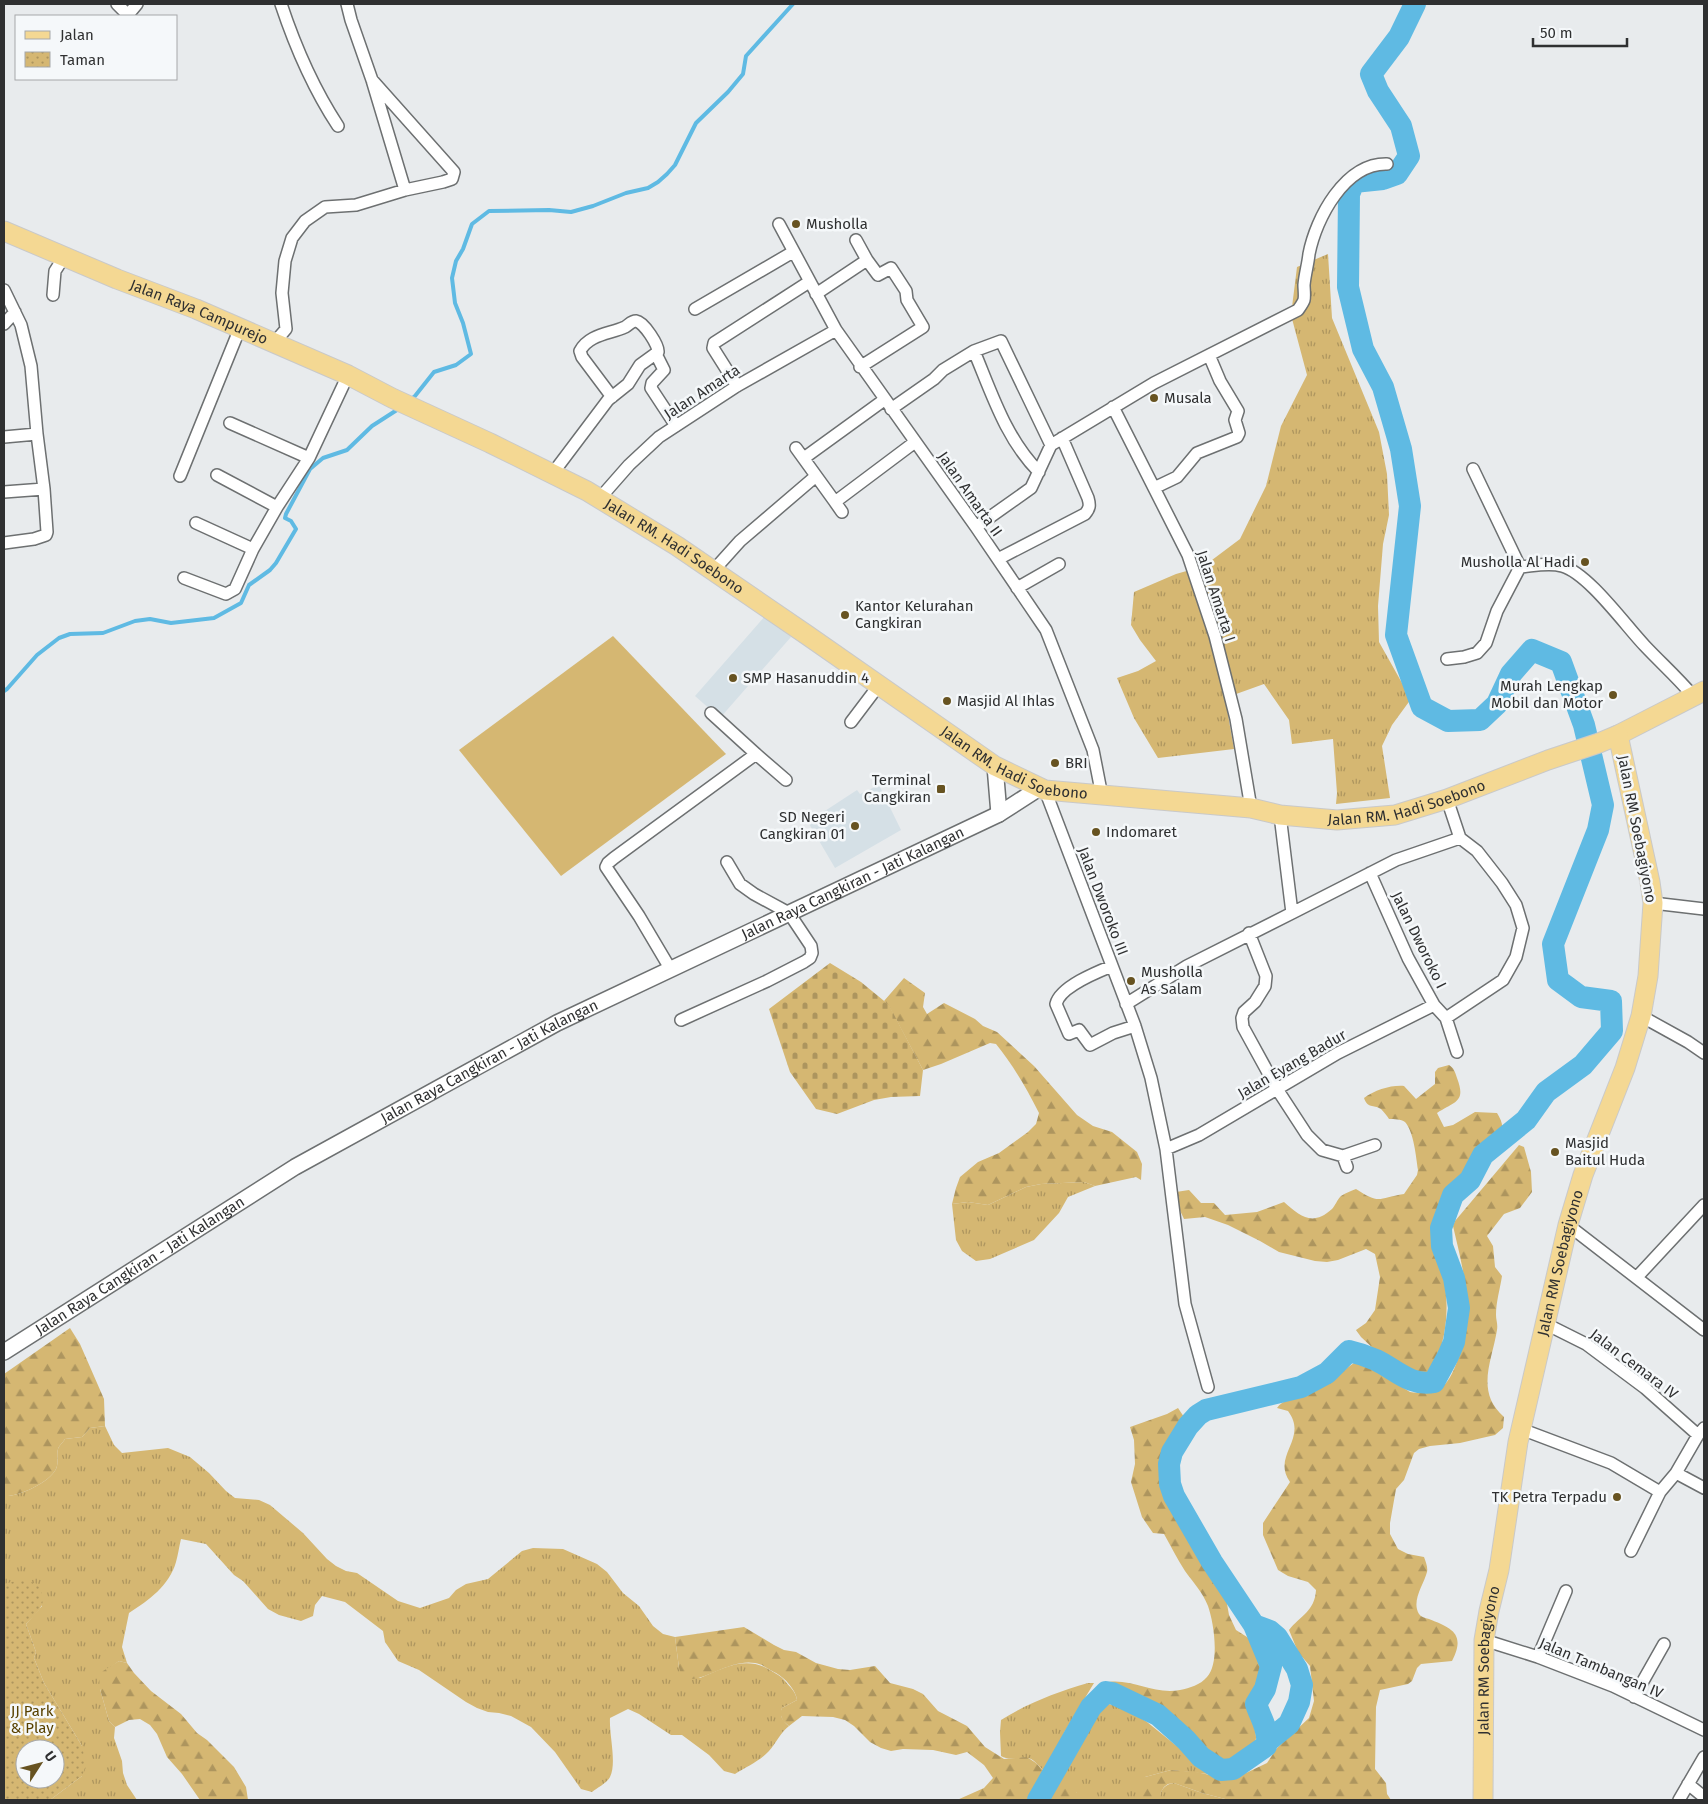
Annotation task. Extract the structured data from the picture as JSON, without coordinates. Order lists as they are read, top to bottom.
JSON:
{
  "streets": {
    "main road": ["Jalan Raya Campurejo", "Jalan RM. Hadi Soebono", "Jalan RM Soebagiyono"],
    "street": [
      "Jalan Amarta",
      "Jalan Amarta II",
      "Jalan Amarta I",
      "Jalan Raya Cangkiran - Jati Kalangan",
      "Jalan Dworoko III",
      "Jalan Dworoko I",
      "Jalan Eyang Badur",
      "Jalan Cemara IV",
      "Jalan Tambangan IV"
    ]
  },
  "crossings": [
    ["Jalan Raya Campurejo", "Jalan RM. Hadi Soebono"],
    ["Jalan Amarta", "Jalan Amarta II"],
    ["Jalan Amarta", "Jalan RM. Hadi Soebono"],
    ["Jalan Amarta II", "Jalan RM. Hadi Soebono"],
    ["Jalan RM. Hadi Soebono", "Jalan Amarta I"],
    ["Jalan RM. Hadi Soebono", "Jalan RM Soebagiyono"],
    ["Jalan RM. Hadi Soebono", "Jalan Raya Cangkiran - Jati Kalangan"],
    ["Jalan RM. Hadi Soebono", "Jalan Dworoko III"],
    ["Jalan RM Soebagiyono", "Jalan Cemara IV"],
    ["Jalan RM Soebagiyono", "Jalan Tambangan IV"],
    ["Jalan Raya Cangkiran - Jati Kalangan", "Jalan Dworoko III"],
    ["Jalan Dworoko III", "Jalan Eyang Badur"],
    ["Jalan Dworoko I", "Jalan Eyang Badur"]
  ],
  "parks": ["JJ Park & Play"],
  "places": {
    "other": [
      "Musholla",
      "Musala",
      "Musholla Al Hadi",
      "Kantor Kelurahan Cangkiran",
      "SMP Hasanuddin 4",
      "Murah Lengkap Mobil dan Motor",
      "Masjid Al Ihlas",
      "BRI",
      "SD Negeri Cangkiran 01",
      "Indomaret",
      "Musholla As Salam",
      "Masjid Baitul Huda",
      "TK Petra Terpadu"
    ],
    "transit": ["Terminal Cangkiran"]
  },
  "legend": ["Jalan", "Taman"],
  "scale_bar": "50 m",
  "north": "top right"
}
